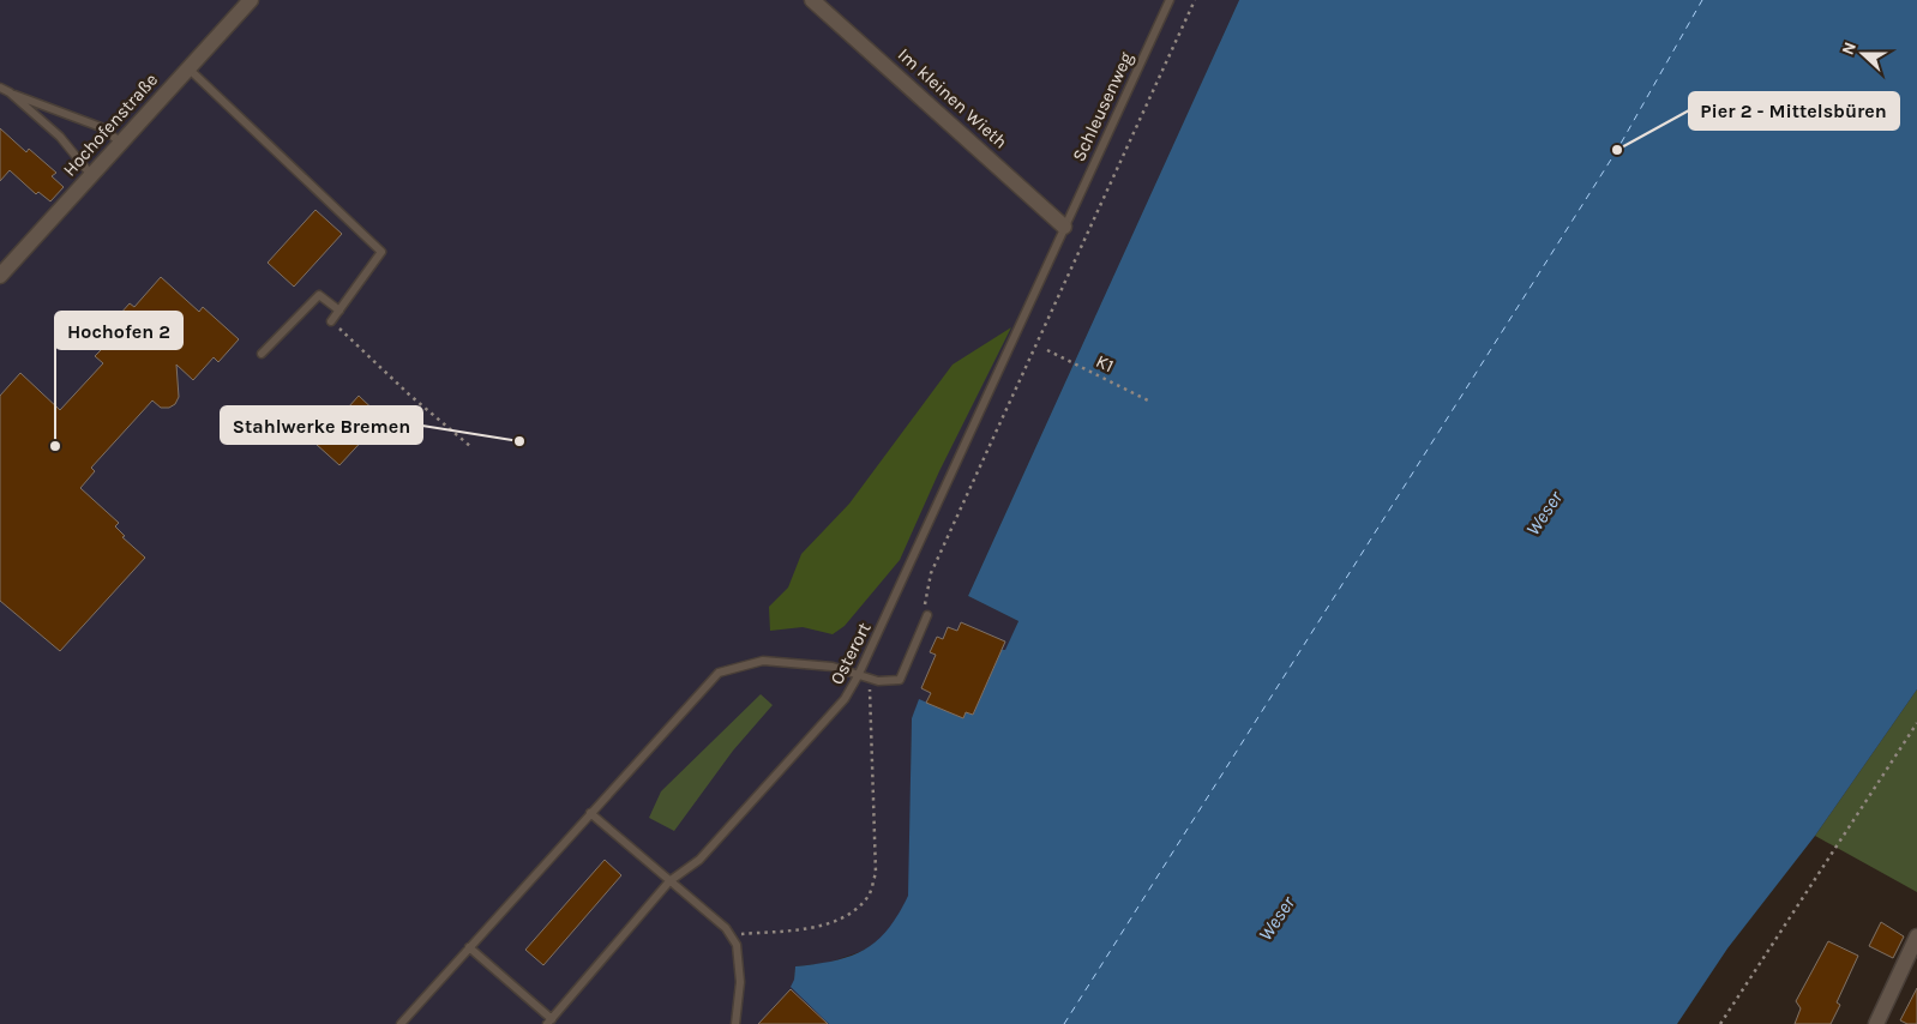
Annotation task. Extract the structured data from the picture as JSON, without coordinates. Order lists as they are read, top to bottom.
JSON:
{
  "streets": {
    "street": ["Im kleinen Wieth", "Hochofenstraße"],
    "lane": ["Schleusenweg", "Osterort"],
    "path": ["K1"]
  },
  "crossings": [
    ["Im kleinen Wieth", "Schleusenweg"],
    ["Im kleinen Wieth", "Osterort"],
    ["Schleusenweg", "Osterort"]
  ],
  "water": ["Weser"],
  "places": ["Pier 2 - Mittelsbüren", "Stahlwerke Bremen", "Hochofen 2"],
  "north": "left"
}
